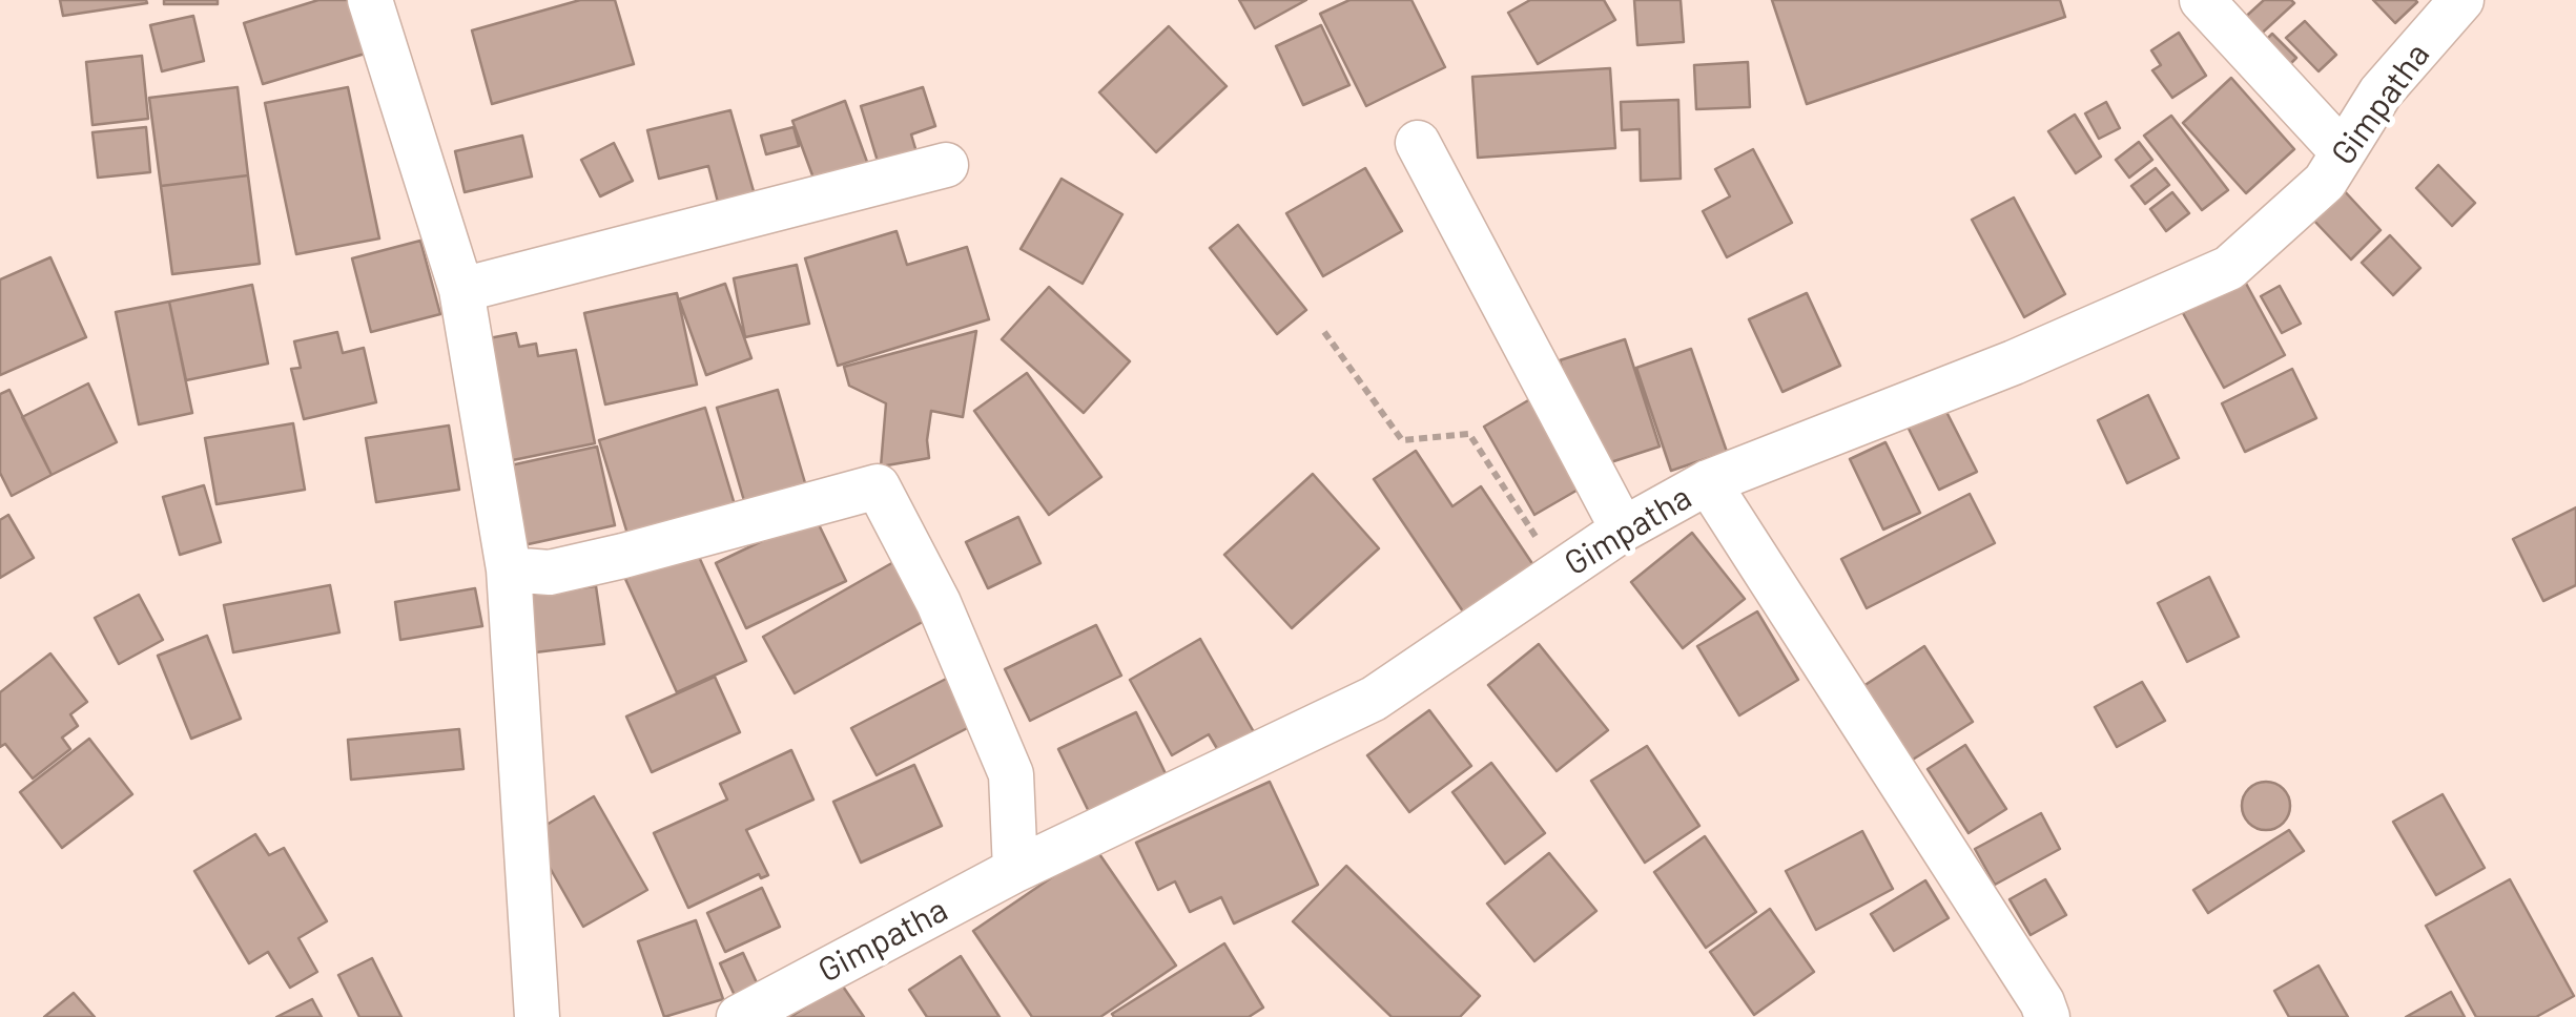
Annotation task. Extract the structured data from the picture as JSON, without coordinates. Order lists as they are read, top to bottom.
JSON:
{
  "streets": {
    "street": ["Gimpatha"]
  }
}
